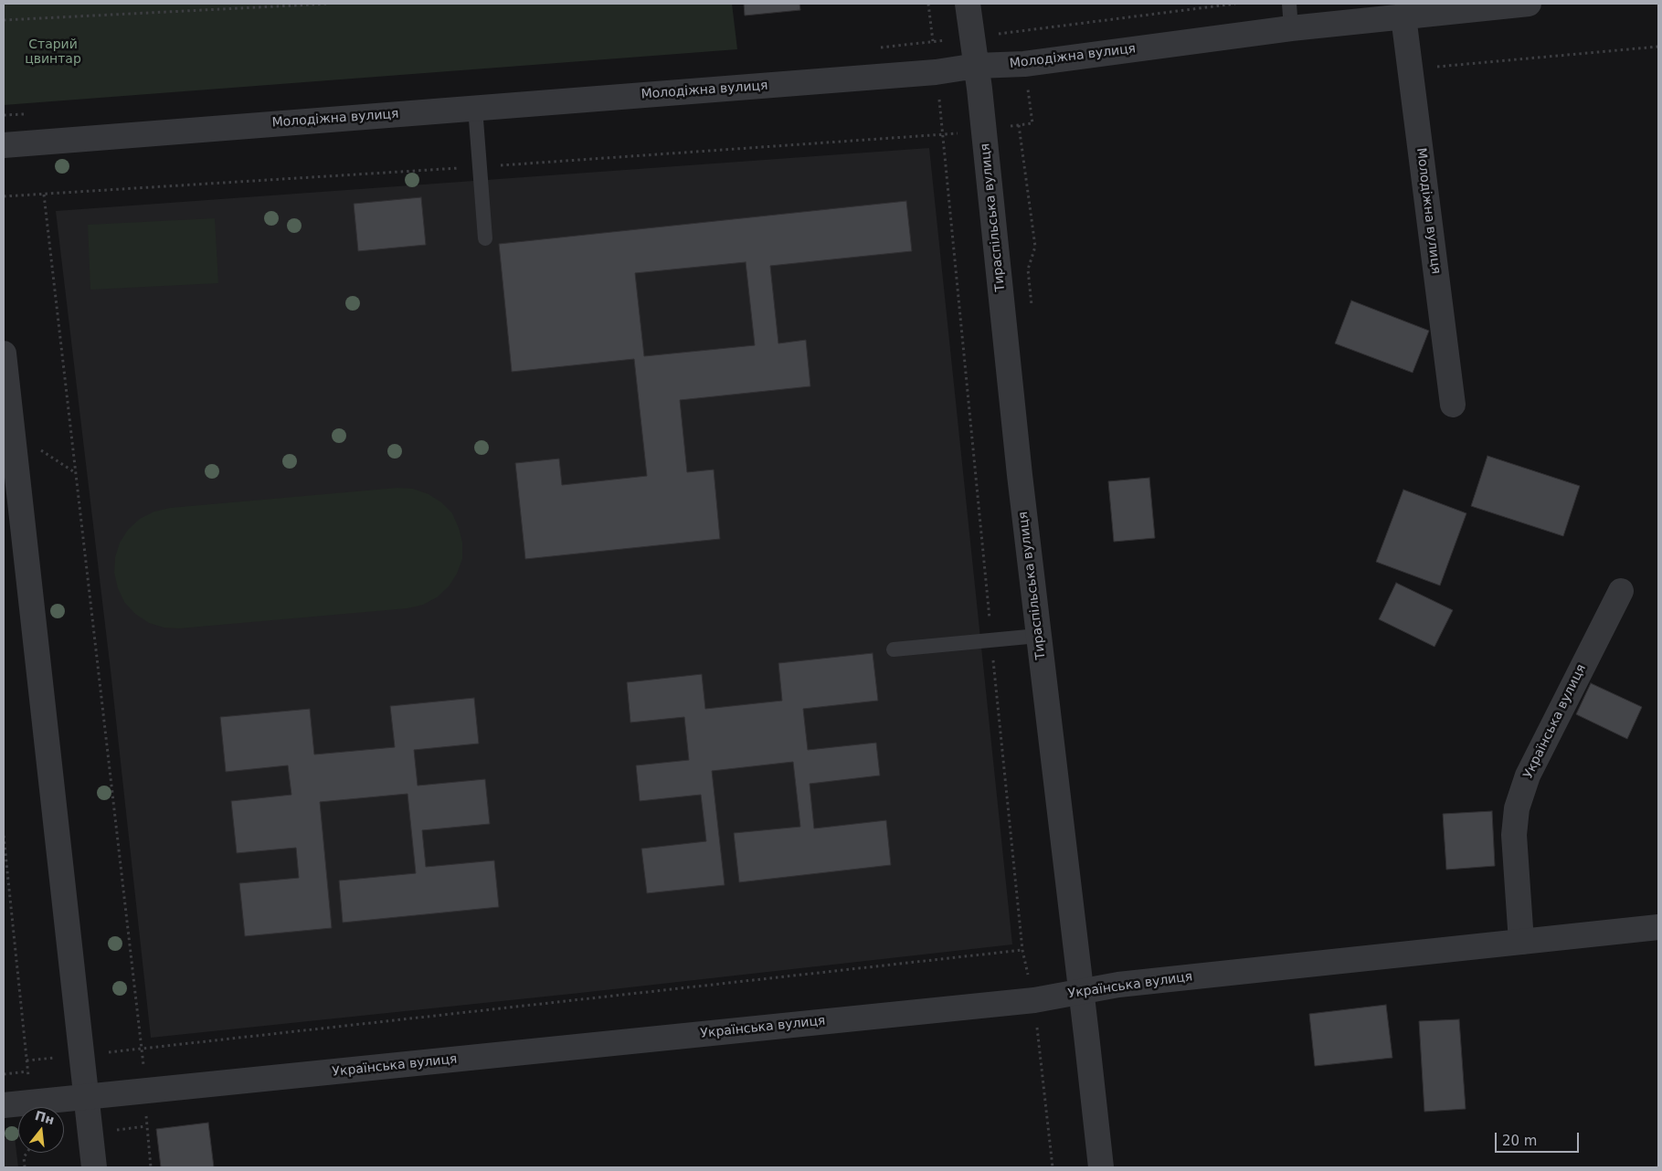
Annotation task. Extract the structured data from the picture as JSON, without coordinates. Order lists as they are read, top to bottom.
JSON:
{
  "streets": {
    "street": ["Молодіжна вулиця", "Тираспільська вулиця", "Українська вулиця"]
  },
  "crossings": [
    ["Молодіжна вулиця", "Тираспільська вулиця"],
    ["Тираспільська вулиця", "Українська вулиця"]
  ],
  "parks": ["Старий цвинтар"],
  "scale_bar": "20 m",
  "north": "top"
}
